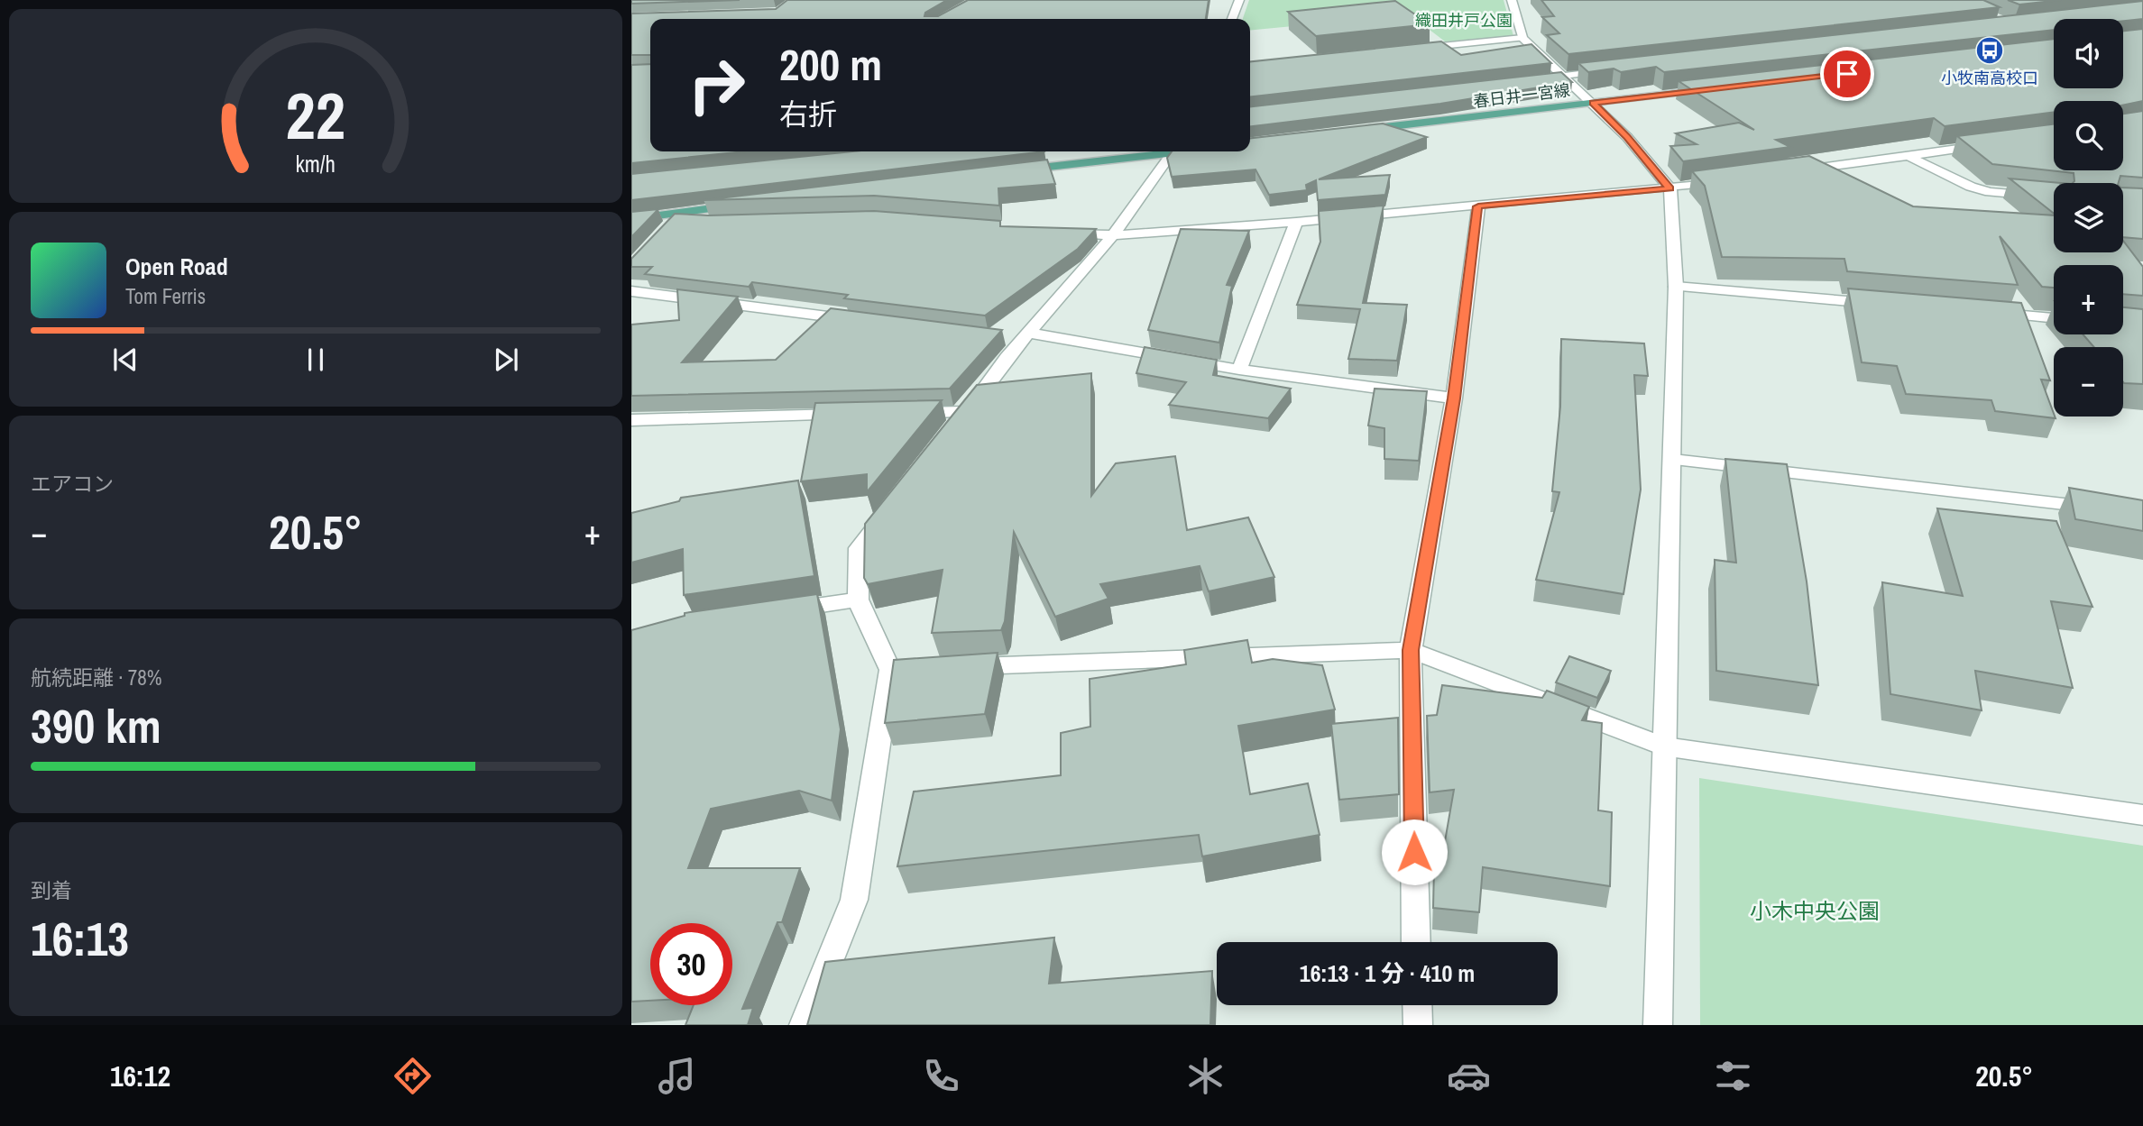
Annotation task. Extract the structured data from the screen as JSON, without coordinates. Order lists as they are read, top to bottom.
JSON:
{
  "streets": {
    "main road": ["春日井一宮線"]
  },
  "parks": ["織田井戸公園", "小木中央公園"],
  "places": {
    "bus stop": ["小牧南高校口"]
  },
  "page": {
    "map_buttons": ["+", "−"],
    "turn": ["200 m", "右折"],
    "song": ["Open Road", "Tom Ferris"],
    "tile": [
      "エアコン",
      ["航続距離 · 78%", "390 km"],
      ["到着", "16:13"]
    ],
    "heat": ["−", "20.5°", "+"],
    "limit": "30",
    "trip": "16:13 · 1 分 · 410 m",
    "tabs": ["16:12", "20.5°"],
    "gauge": ["22", "km/h"]
  }
}
